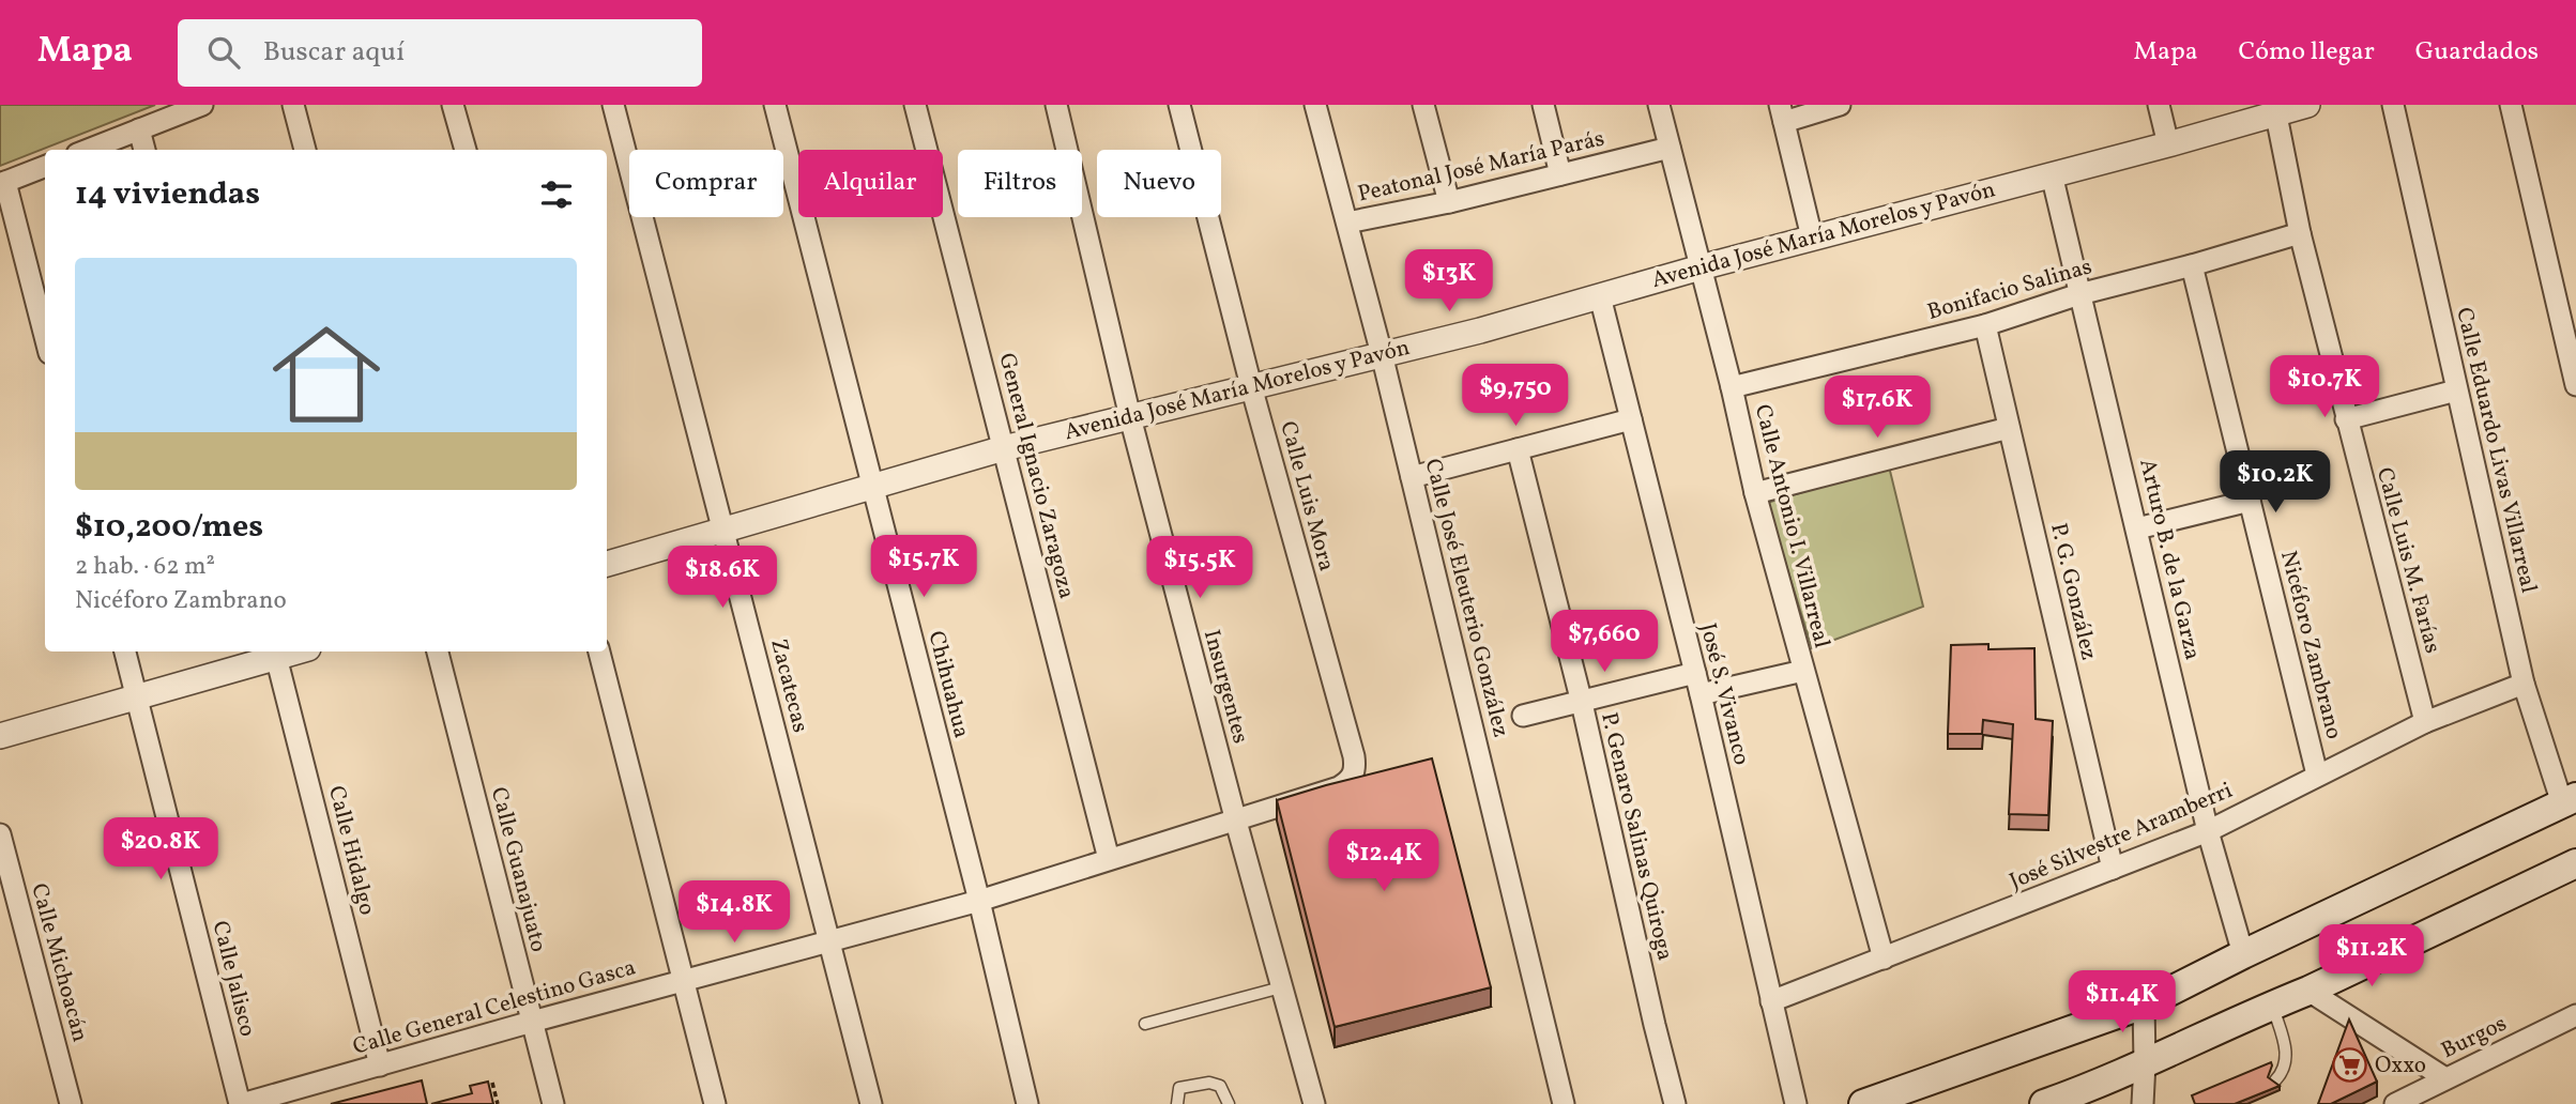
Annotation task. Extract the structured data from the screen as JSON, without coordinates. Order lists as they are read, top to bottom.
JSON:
{
  "streets": {
    "street": [
      "Peatonal José María Parás",
      "Avenida José María Morelos y Pavón",
      "Bonifacio Salinas",
      "Calle Eduardo Livas Villarreal",
      "General Ignacio Zaragoza",
      "Calle Luis Mora",
      "Calle Antonio I. Villarreal",
      "Arturo B. de la Garza",
      "Calle Luis M. Farías",
      "P. G. González",
      "Calle José Eleuterio González",
      "Nicéforo Zambrano",
      "Chihuahua",
      "Zacatecas",
      "Insurgentes",
      "José S. Vivanco",
      "P. Genaro Salinas Quiroga",
      "José Silvestre Aramberri",
      "Calle Hidalgo",
      "Calle Guanajuato",
      "Calle Michoacán",
      "Calle Jalisco",
      "Calle General Celestino Gasca",
      "Burgos"
    ]
  },
  "crossings": [
    ["Peatonal José María Parás", "Calle Antonio I. Villarreal"],
    ["Peatonal José María Parás", "Calle José Eleuterio González"],
    ["Avenida José María Morelos y Pavón", "General Ignacio Zaragoza"],
    ["Avenida José María Morelos y Pavón", "Calle Luis Mora"],
    ["Avenida José María Morelos y Pavón", "Calle Antonio I. Villarreal"],
    ["Avenida José María Morelos y Pavón", "Arturo B. de la Garza"],
    ["Avenida José María Morelos y Pavón", "Calle Luis M. Farías"],
    ["Avenida José María Morelos y Pavón", "Calle José Eleuterio González"],
    ["Avenida José María Morelos y Pavón", "Chihuahua"],
    ["Avenida José María Morelos y Pavón", "Zacatecas"],
    ["Avenida José María Morelos y Pavón", "Insurgentes"],
    ["Avenida José María Morelos y Pavón", "José S. Vivanco"],
    ["Bonifacio Salinas", "Calle Antonio I. Villarreal"],
    ["Bonifacio Salinas", "Arturo B. de la Garza"],
    ["Bonifacio Salinas", "Calle Luis M. Farías"],
    ["Bonifacio Salinas", "P. G. González"],
    ["Bonifacio Salinas", "Nicéforo Zambrano"],
    ["Calle Eduardo Livas Villarreal", "José Silvestre Aramberri"],
    ["General Ignacio Zaragoza", "Calle General Celestino Gasca"],
    ["Calle Luis Mora", "Calle General Celestino Gasca"],
    ["Calle Antonio I. Villarreal", "José Silvestre Aramberri"],
    ["Arturo B. de la Garza", "José Silvestre Aramberri"],
    ["Calle Luis M. Farías", "José Silvestre Aramberri"],
    ["P. G. González", "José Silvestre Aramberri"],
    ["Nicéforo Zambrano", "José Silvestre Aramberri"],
    ["Chihuahua", "Calle General Celestino Gasca"],
    ["Zacatecas", "Calle General Celestino Gasca"],
    ["Insurgentes", "Calle General Celestino Gasca"],
    ["José S. Vivanco", "José Silvestre Aramberri"],
    ["Calle Hidalgo", "Calle General Celestino Gasca"],
    ["Calle Guanajuato", "Calle General Celestino Gasca"],
    ["Calle Jalisco", "Calle General Celestino Gasca"]
  ],
  "places": {
    "supermarket": ["Oxxo"]
  },
  "page": {
    "header": "Mapa",
    "search": "Buscar aquí",
    "nav": ["Mapa", "Cómo llegar", "Guardados"],
    "chip": [
      "Comprar",
      "Alquilar",
      "Filtros",
      "Nuevo"
    ],
    "heading": "14 viviendas",
    "list": [
      {
        "name": "$10,200/mes",
        "note": "2 hab. · 62 m² · Nicéforo Zambrano"
      }
    ],
    "price": [
      "$13K",
      "$10.7K",
      "$9,750",
      "$17.6K",
      "$10.2K",
      "$15.7K",
      "$15.5K",
      "$18.6K",
      "$7,660",
      "$20.8K",
      "$12.4K",
      "$14.8K",
      "$11.2K",
      "$11.4K"
    ]
  }
}
